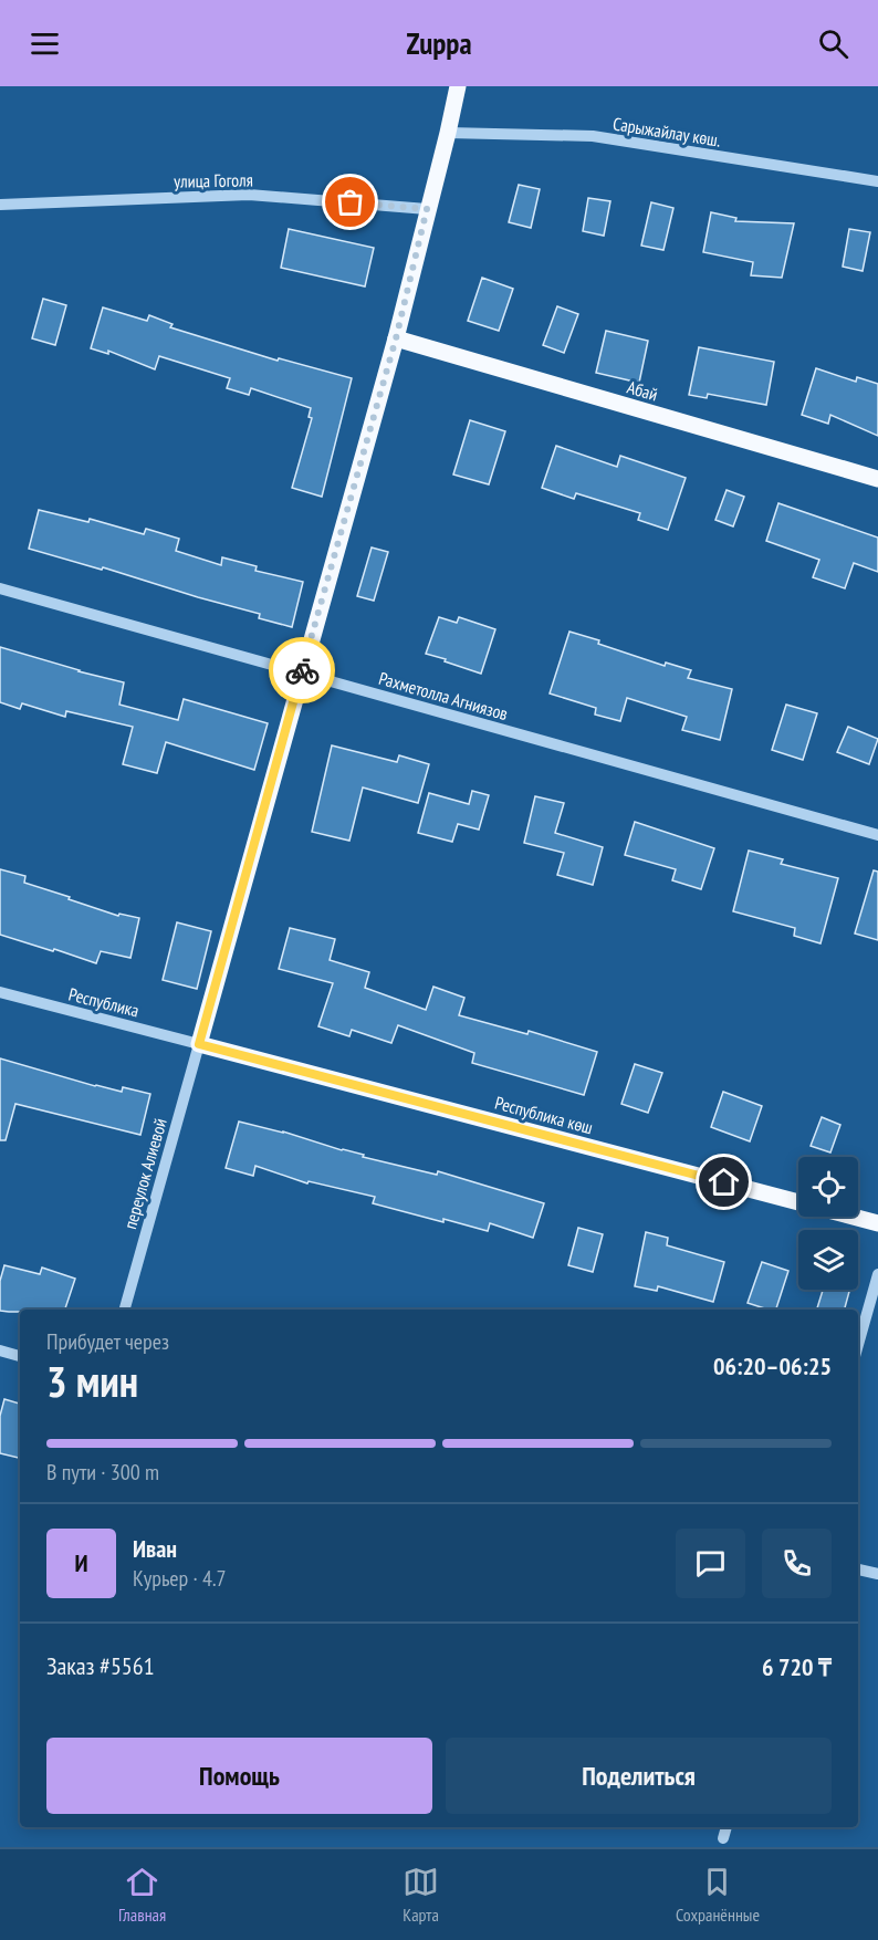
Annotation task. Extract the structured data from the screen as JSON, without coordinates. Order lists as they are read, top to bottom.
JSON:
{
  "streets": {
    "main road": ["Абай", "Республика көш"],
    "street": [
      "Сарыжайлау көш.",
      "улица Гоголя",
      "Рахметолла Агниязов",
      "Республика",
      "переулок Алиевой"
    ]
  },
  "crossings": [
    ["Республика", "Республика көш"],
    ["Республика", "переулок Алиевой"],
    ["Республика көш", "переулок Алиевой"]
  ],
  "page": {
    "header": "Zuppa",
    "heading": ["3 мин", "Прибудет через", "06:20–06:25"],
    "panel": [
      "Иван",
      "Курьер · 4.7",
      "Заказ #5561",
      "6 720 ₸"
    ],
    "bar": "В пути · 300 m",
    "round": "И",
    "buttons": ["Помощь", "Поделиться"],
    "tabs": ["Главная", "Карта", "Сохранённые"]
  }
}
